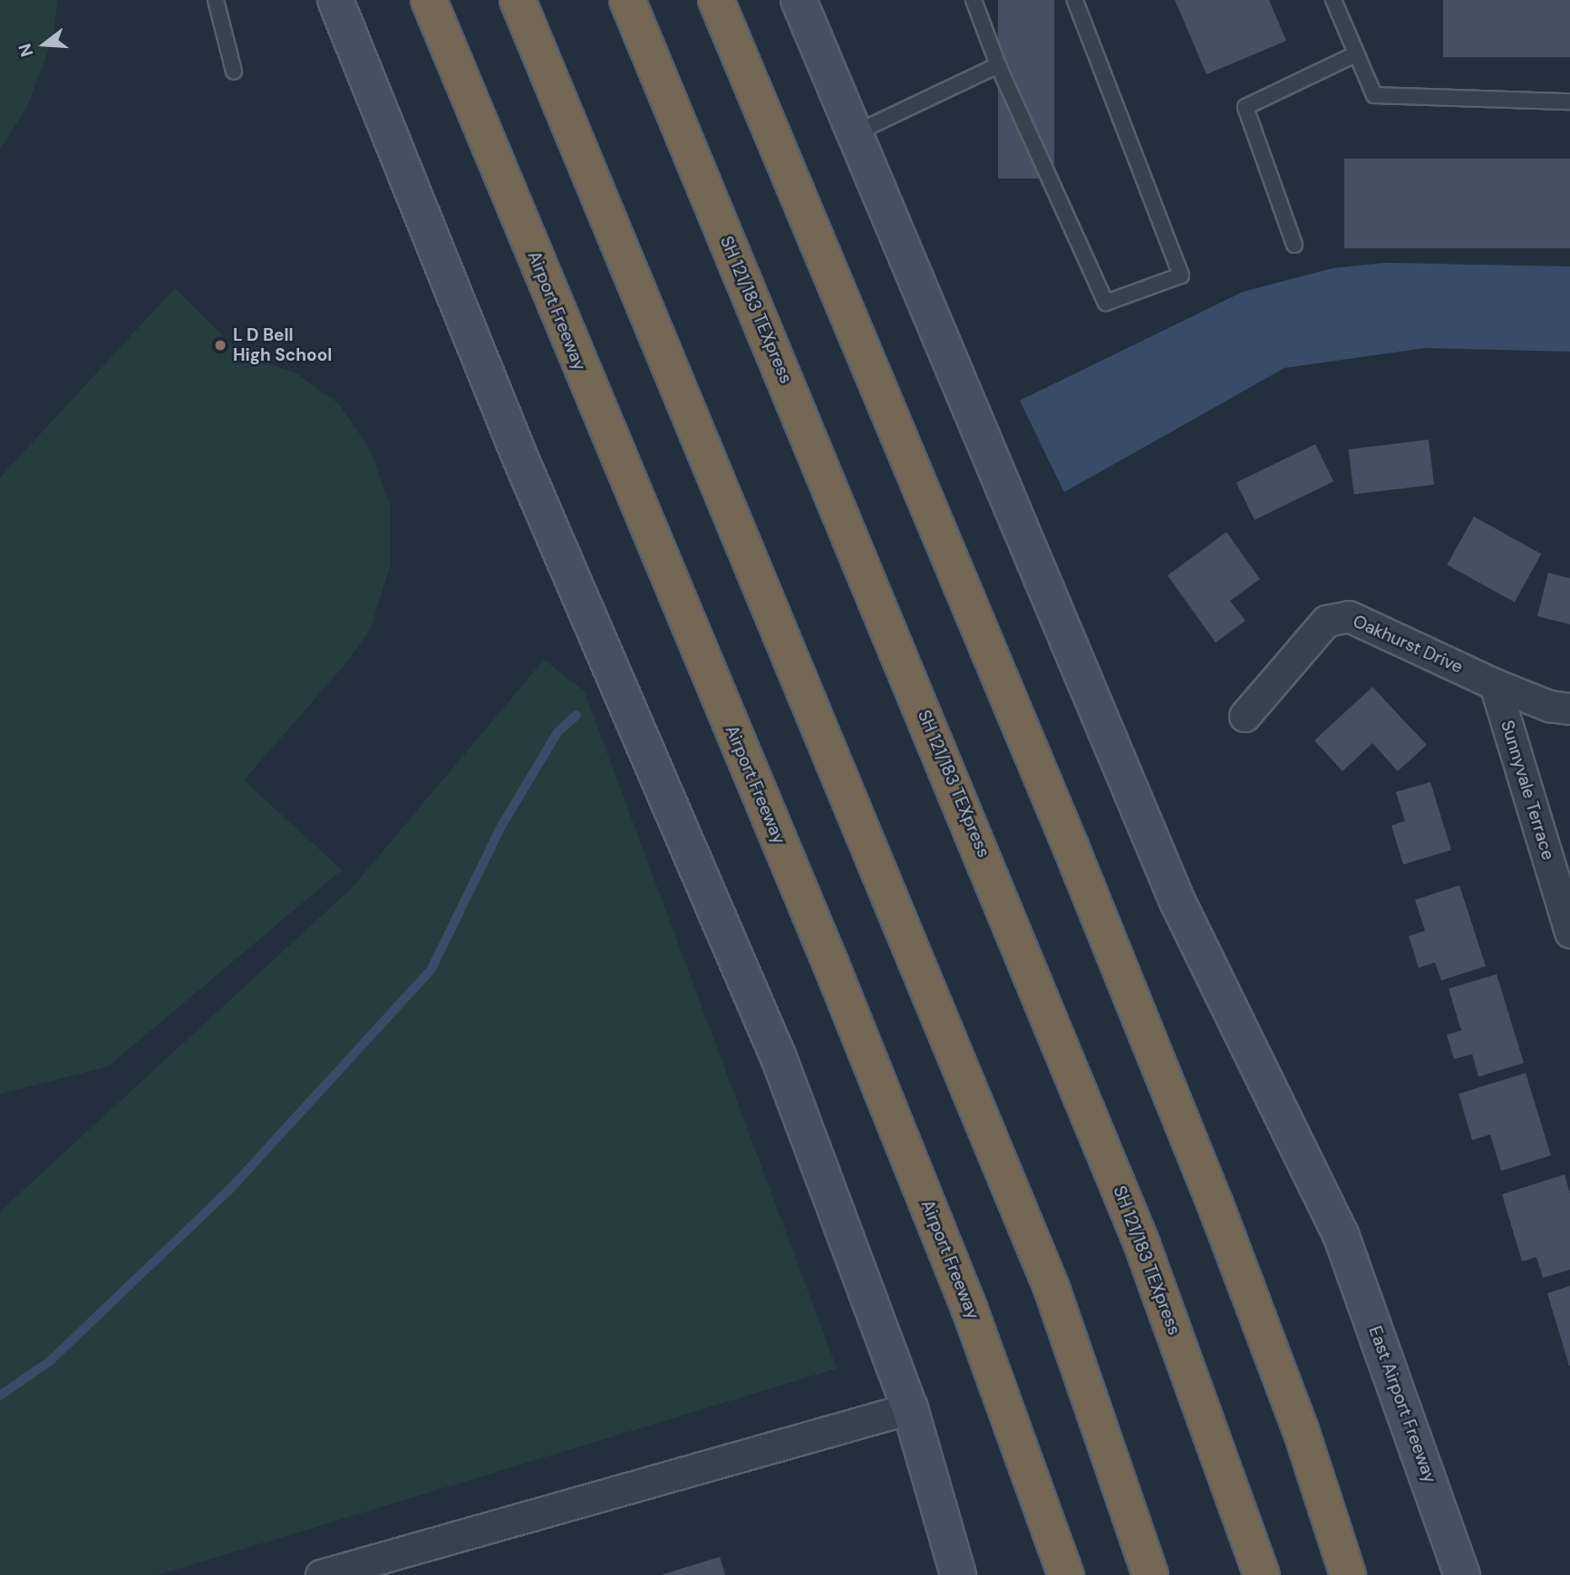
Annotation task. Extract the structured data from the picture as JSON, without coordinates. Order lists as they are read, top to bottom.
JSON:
{
  "streets": {
    "highway": ["SH 121/183 TEXpress", "Airport Freeway"],
    "main road": ["East Airport Freeway"],
    "street": ["Oakhurst Drive", "Sunnyvale Terrace"]
  },
  "crossings": [
    ["Oakhurst Drive", "Sunnyvale Terrace"]
  ],
  "places": ["L D Bell High School"],
  "north": "left"
}
